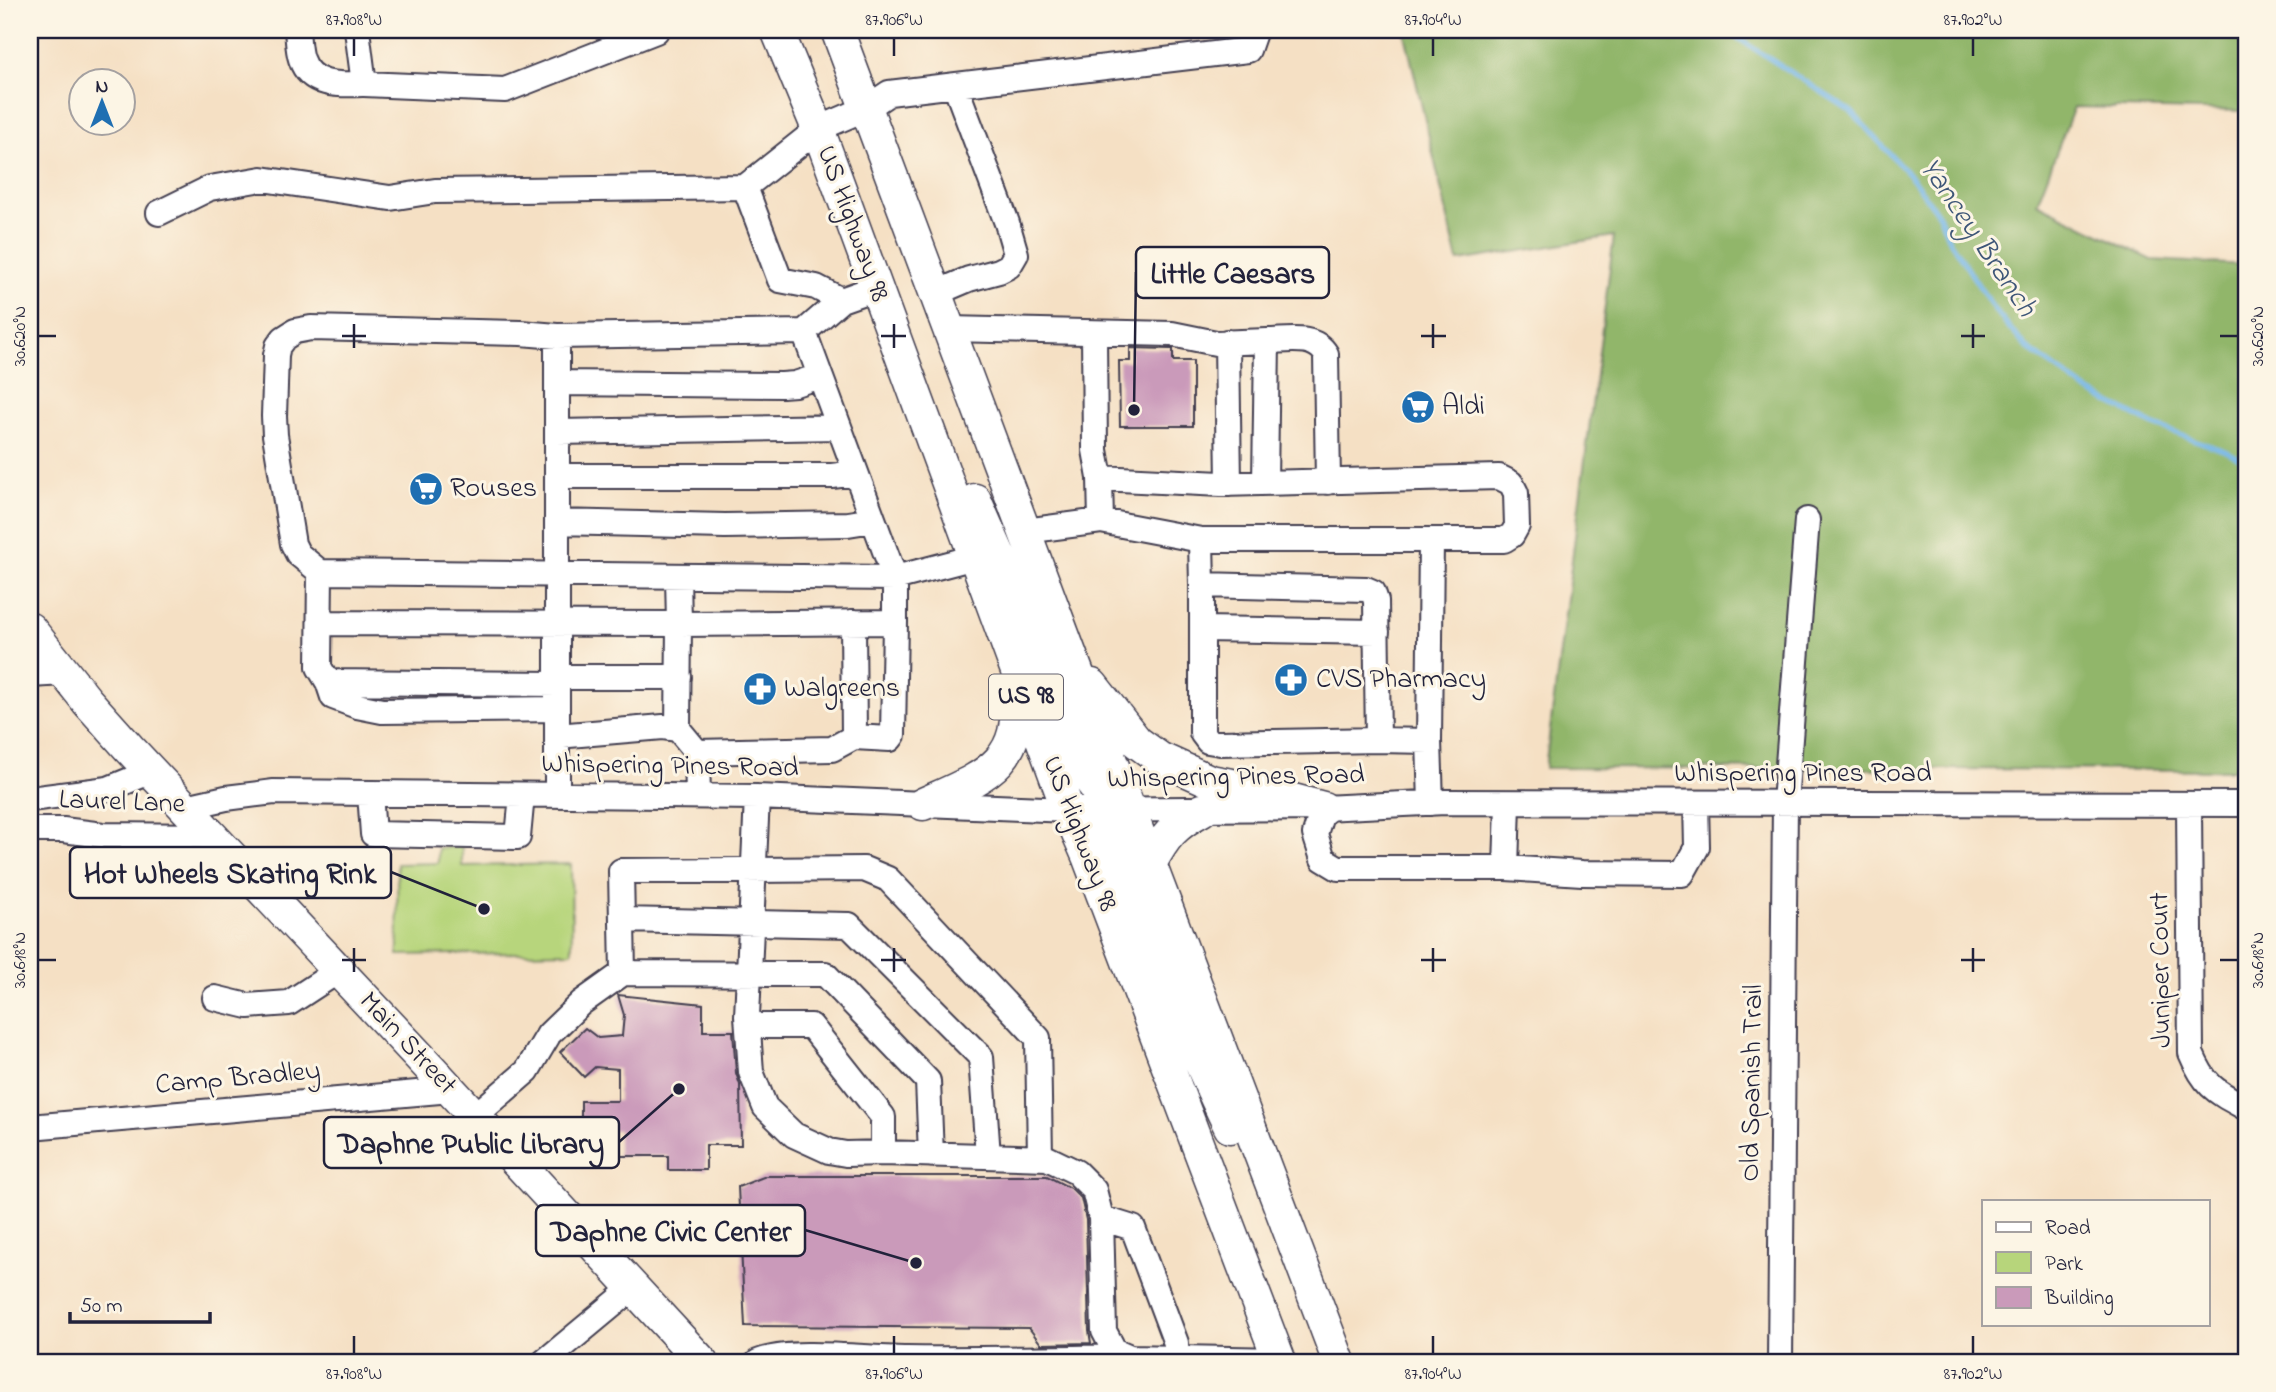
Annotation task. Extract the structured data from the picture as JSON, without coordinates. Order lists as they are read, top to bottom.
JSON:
{
  "streets": {
    "main road": ["US Highway 98", "US 98", "Main Street"],
    "street": [
      "Whispering Pines Road",
      "Laurel Lane",
      "Juniper Court",
      "Camp Bradley",
      "Old Spanish Trail"
    ]
  },
  "crossings": [
    ["US Highway 98", "Whispering Pines Road"],
    ["Whispering Pines Road", "Juniper Court"],
    ["Whispering Pines Road", "Main Street"],
    ["Whispering Pines Road", "Old Spanish Trail"],
    ["Laurel Lane", "Main Street"],
    ["Main Street", "Camp Bradley"]
  ],
  "water": ["Yancey Branch"],
  "places": {
    "supermarket": ["Aldi", "Rouses"],
    "other": [
      "Little Caesars",
      "Hot Wheels Skating Rink",
      "Daphne Public Library",
      "Daphne Civic Center"
    ],
    "pharmacy": ["CVS Pharmacy", "Walgreens"]
  },
  "legend": ["Road", "Park", "Building"],
  "scale_bar": "50 m",
  "north": "top",
  "coordinates": [
    "87.908°W",
    "87.906°W",
    "87.904°W",
    "87.902°W",
    "30.620°N",
    "30.618°N"
  ]
}
